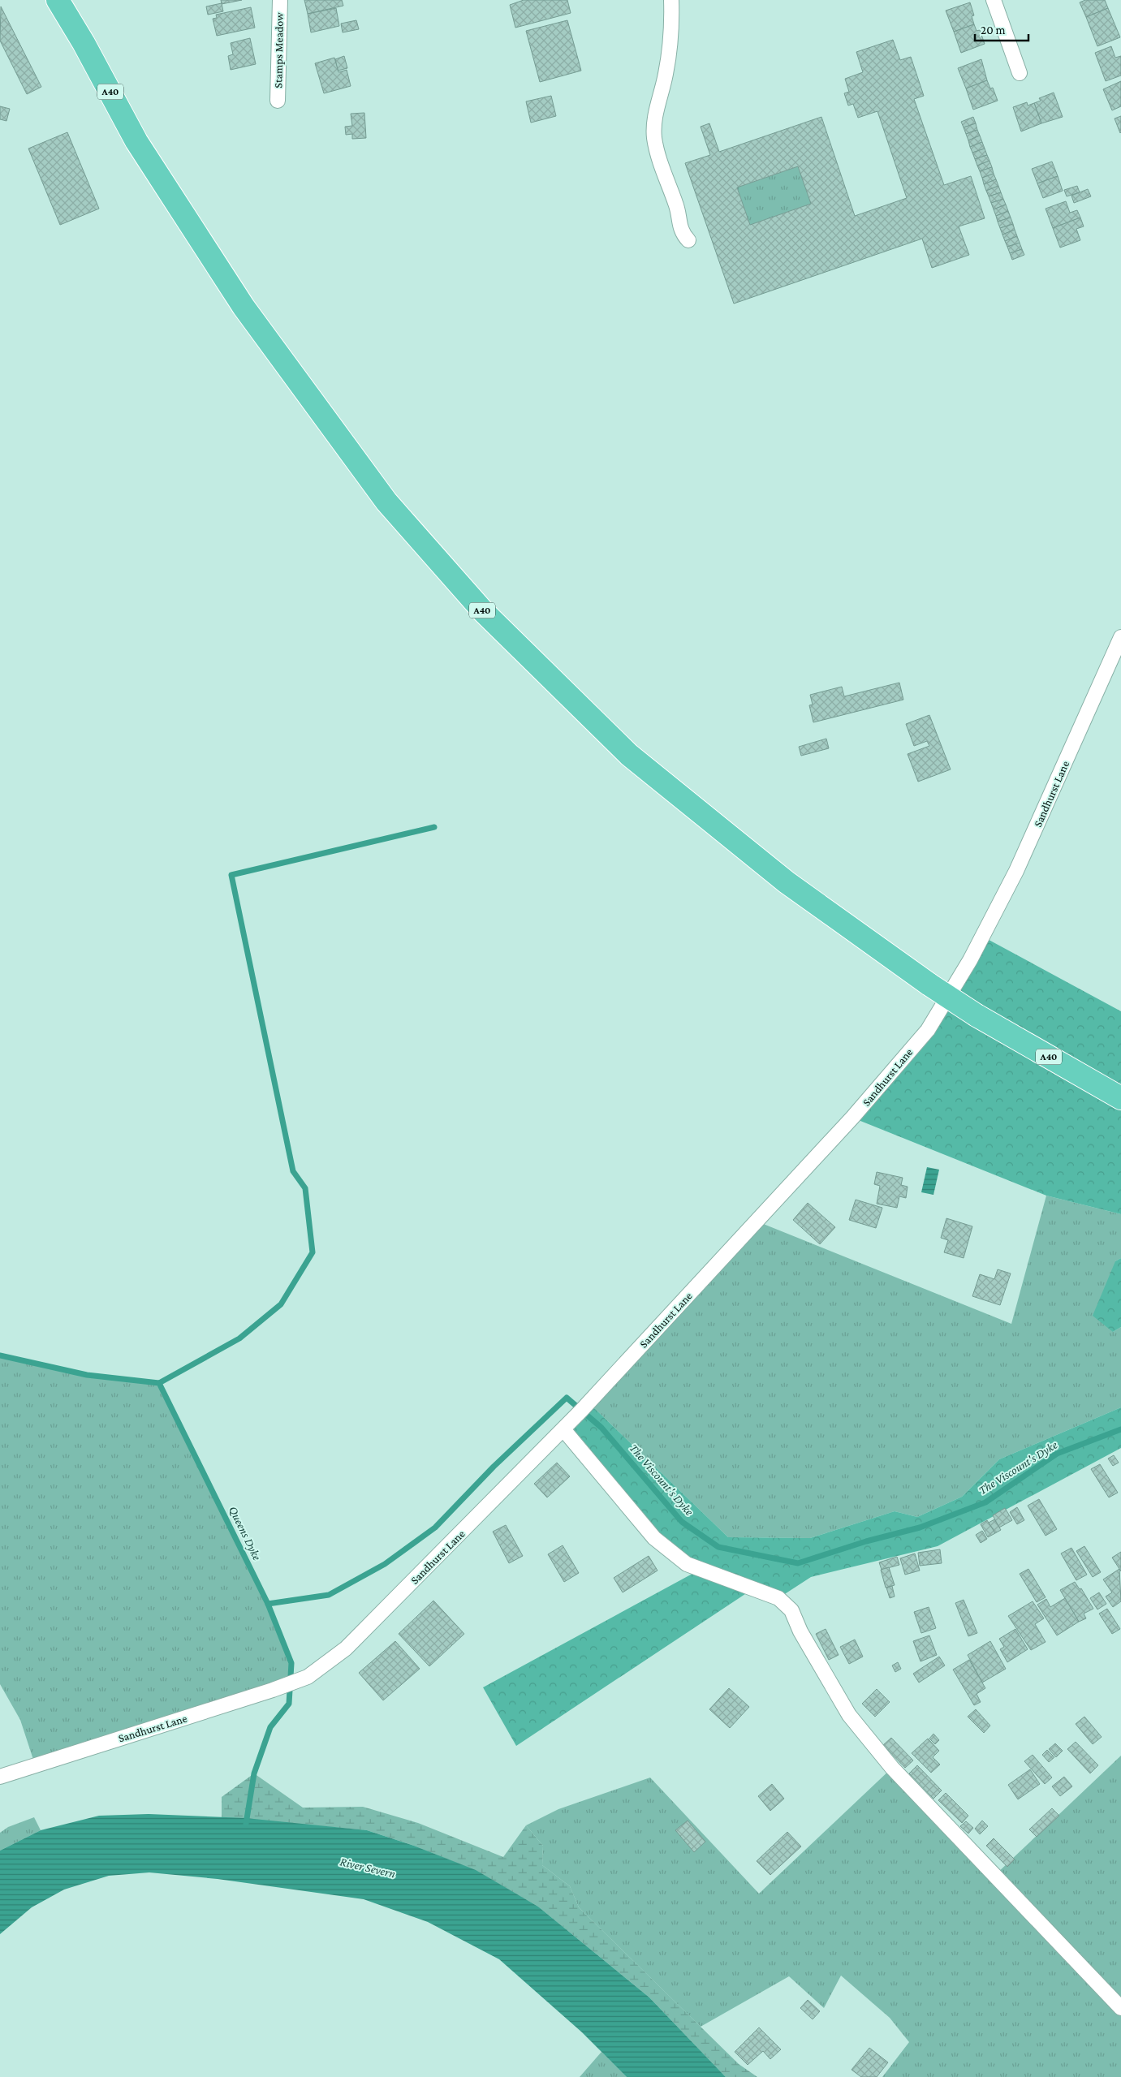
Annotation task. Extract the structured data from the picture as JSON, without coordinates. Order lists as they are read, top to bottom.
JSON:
{
  "streets": {
    "highway": ["A40"],
    "street": ["Stamps Meadow", "Sandhurst Lane"]
  },
  "water": ["The Viscount's Dyke", "Queens Dyke", "River Severn"],
  "scale_bar": "20 m"
}
